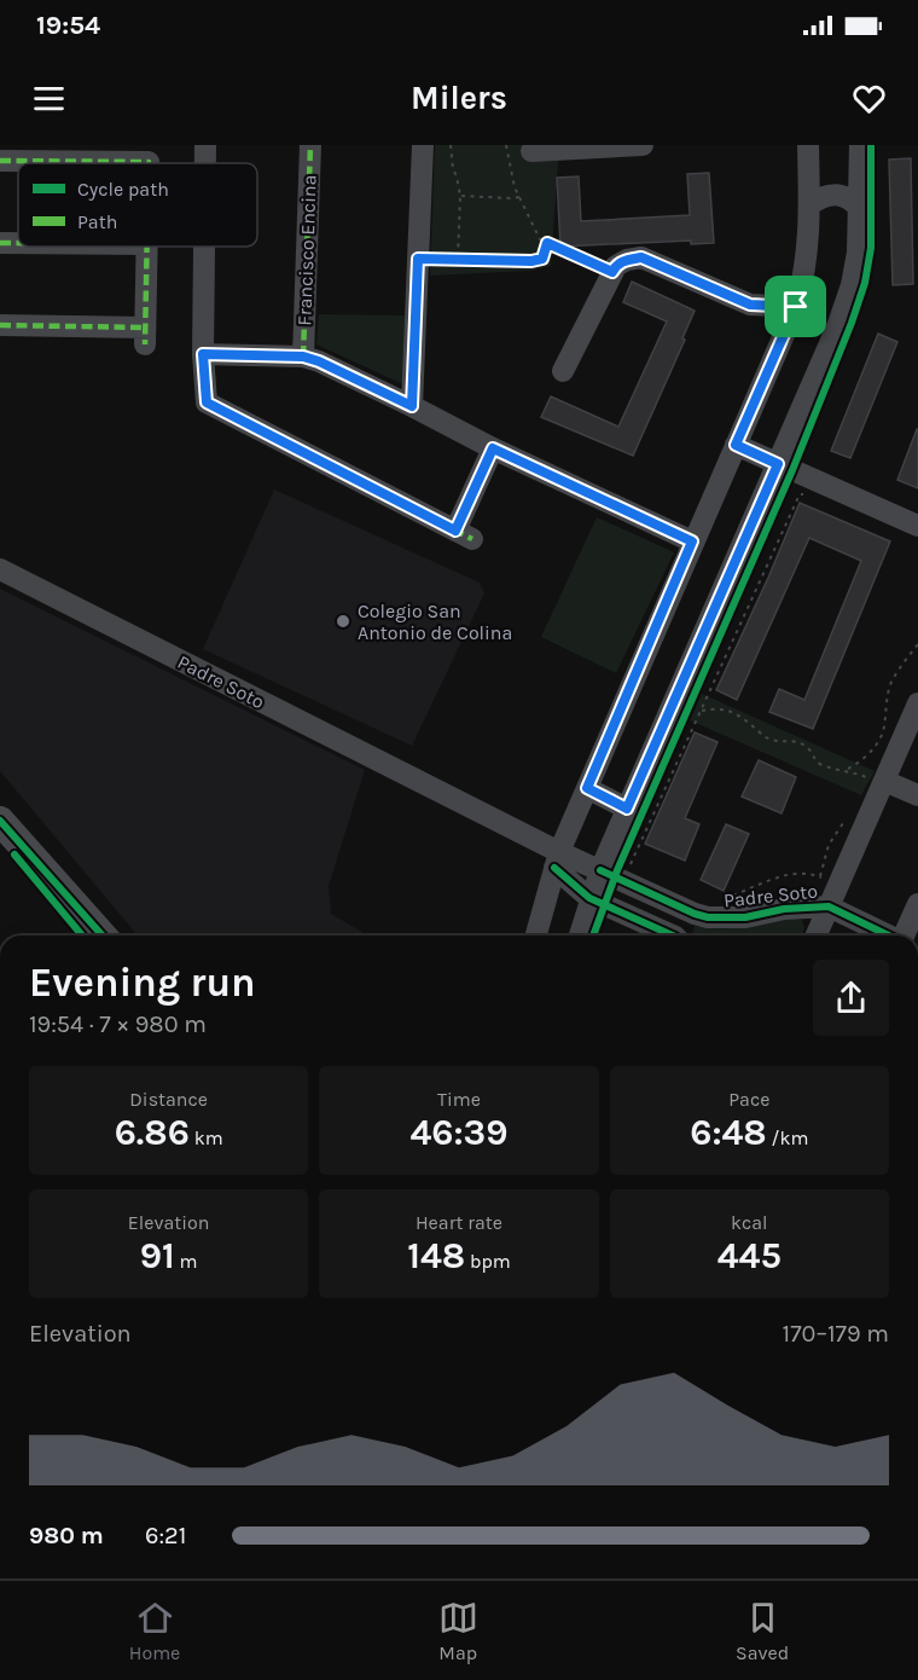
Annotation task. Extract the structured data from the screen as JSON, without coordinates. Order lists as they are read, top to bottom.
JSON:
{
  "streets": {
    "street": ["Francisco Encina", "Padre Soto"]
  },
  "places": ["Colegio San Antonio de Colina"],
  "legend": ["Cycle path", "Path"],
  "page": {
    "status": "19:54",
    "header": "Milers",
    "heading": ["Evening run", "19:54 · 7 × 980 m"],
    "stats": [
      ["Distance", "6.86 km"],
      ["Time", "46:39"],
      ["Pace", "6:48 /km"],
      ["Elevation", "91 m"],
      ["Heart rate", "148 bpm"],
      ["kcal", "445"]
    ],
    "chart": ["Elevation", "170–179 m"],
    "list": [
      {
        "name": "980 m",
        "note": "6:21"
      }
    ],
    "tabs": ["Home", "Map", "Saved"]
  }
}
